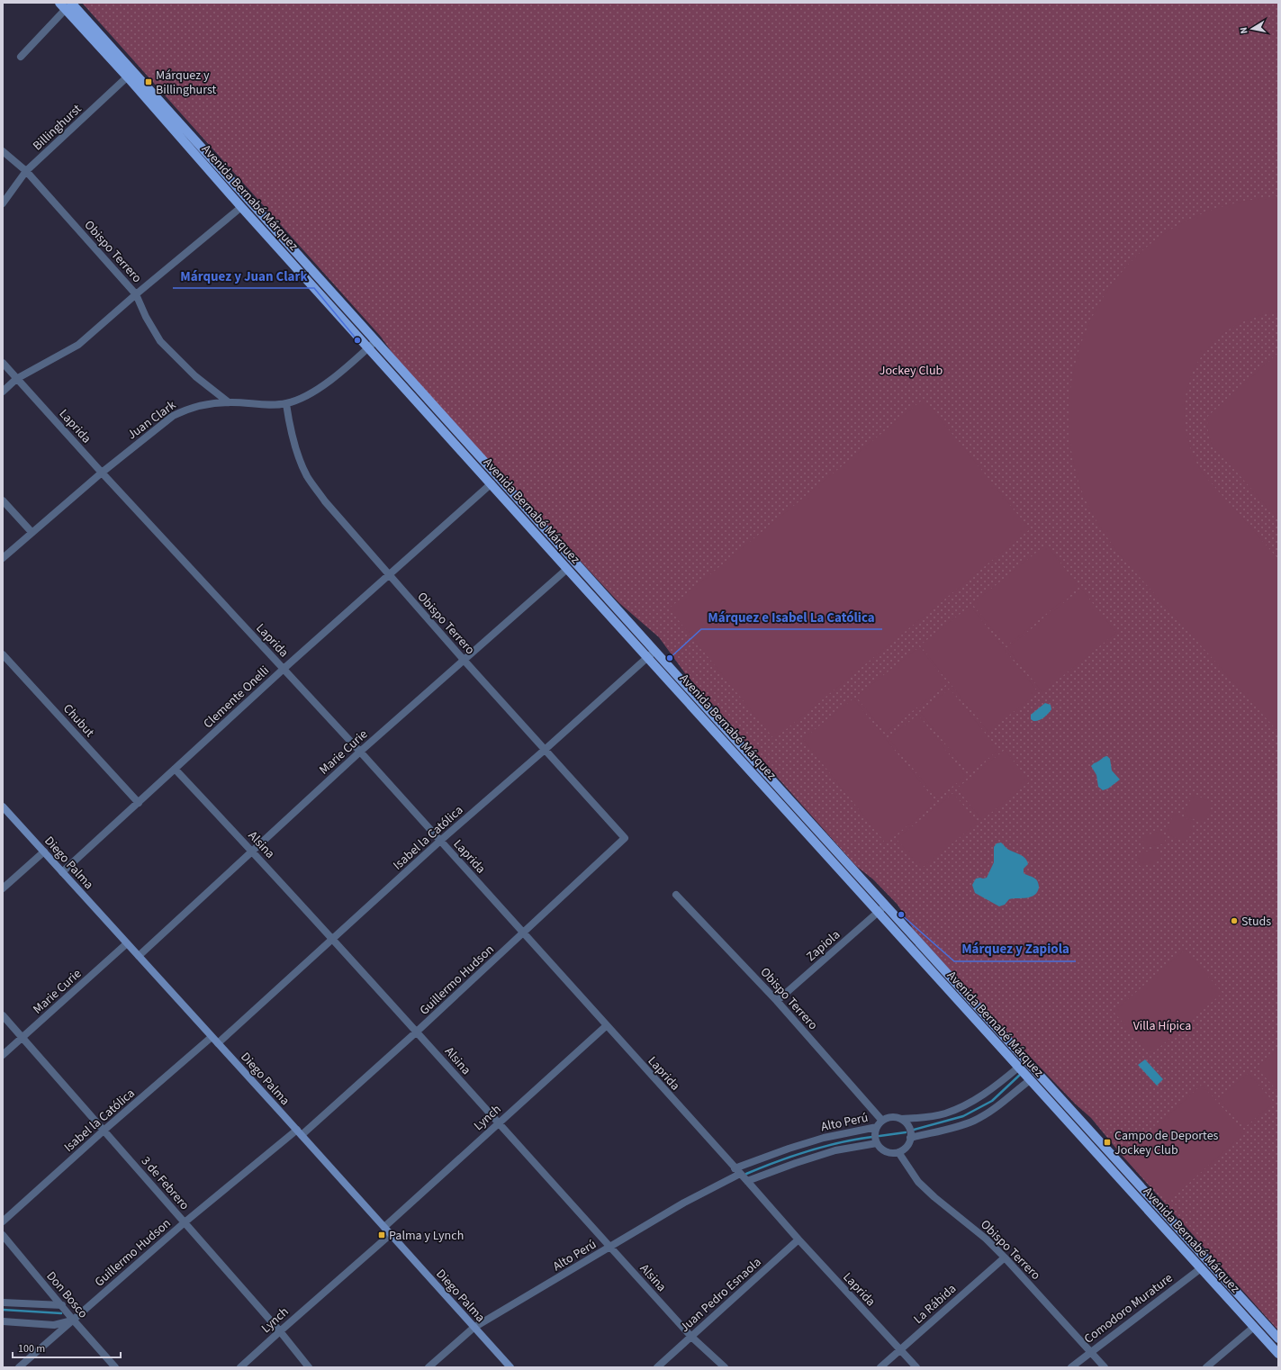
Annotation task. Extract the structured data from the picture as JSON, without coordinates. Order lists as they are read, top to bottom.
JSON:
{
  "streets": {
    "main road": ["Avenida Bernabé Márquez", "Diego Palma"],
    "street": [
      "Billinghurst",
      "Obispo Terrero",
      "Juan Clark",
      "Laprida",
      "Clemente Onelli",
      "Chubut",
      "Marie Curie",
      "Isabel la Católica",
      "Alsina",
      "Zapiola",
      "Guillermo Hudson",
      "Lynch",
      "Alto Perú",
      "3 de Febrero",
      "Don Bosco",
      "Juan Pedro Esnaola",
      "La Rábida",
      "Comodoro Murature"
    ]
  },
  "crossings": [
    ["Billinghurst", "Avenida Bernabé Márquez"],
    ["Billinghurst", "Obispo Terrero"],
    ["Avenida Bernabé Márquez", "Juan Clark"],
    ["Avenida Bernabé Márquez", "Clemente Onelli"],
    ["Avenida Bernabé Márquez", "Marie Curie"],
    ["Avenida Bernabé Márquez", "Isabel la Católica"],
    ["Avenida Bernabé Márquez", "Zapiola"],
    ["Avenida Bernabé Márquez", "Comodoro Murature"],
    ["Obispo Terrero", "Juan Clark"],
    ["Obispo Terrero", "Clemente Onelli"],
    ["Obispo Terrero", "Marie Curie"],
    ["Obispo Terrero", "Isabel la Católica"],
    ["Obispo Terrero", "Zapiola"],
    ["Obispo Terrero", "Guillermo Hudson"],
    ["Obispo Terrero", "Alto Perú"],
    ["Obispo Terrero", "La Rábida"],
    ["Obispo Terrero", "Comodoro Murature"],
    ["Juan Clark", "Laprida"],
    ["Laprida", "Clemente Onelli"],
    ["Laprida", "Marie Curie"],
    ["Laprida", "Isabel la Católica"],
    ["Laprida", "Guillermo Hudson"],
    ["Laprida", "Lynch"],
    ["Laprida", "Alto Perú"],
    ["Laprida", "Juan Pedro Esnaola"],
    ["Laprida", "La Rábida"],
    ["Clemente Onelli", "Chubut"],
    ["Clemente Onelli", "Alsina"],
    ["Clemente Onelli", "Diego Palma"],
    ["Marie Curie", "Alsina"],
    ["Marie Curie", "Diego Palma"],
    ["Marie Curie", "3 de Febrero"],
    ["Isabel la Católica", "Alsina"],
    ["Isabel la Católica", "Diego Palma"],
    ["Isabel la Católica", "3 de Febrero"],
    ["Alsina", "Guillermo Hudson"],
    ["Alsina", "Lynch"],
    ["Alsina", "Alto Perú"],
    ["Alsina", "Juan Pedro Esnaola"],
    ["Diego Palma", "Guillermo Hudson"],
    ["Diego Palma", "Lynch"],
    ["Diego Palma", "Alto Perú"],
    ["Guillermo Hudson", "3 de Febrero"],
    ["Guillermo Hudson", "Don Bosco"],
    ["Lynch", "3 de Febrero"]
  ],
  "parks": ["Jockey Club", "Villa Hípica"],
  "places": {
    "transit": ["Márquez y Billinghurst", "Campo de Deportes Jockey Club", "Palma y Lynch"],
    "other": [
      "Márquez y Juan Clark",
      "Márquez e Isabel La Católica",
      "Márquez y Zapiola",
      "Studs"
    ]
  },
  "scale_bar": "100 m",
  "north": "left"
}
